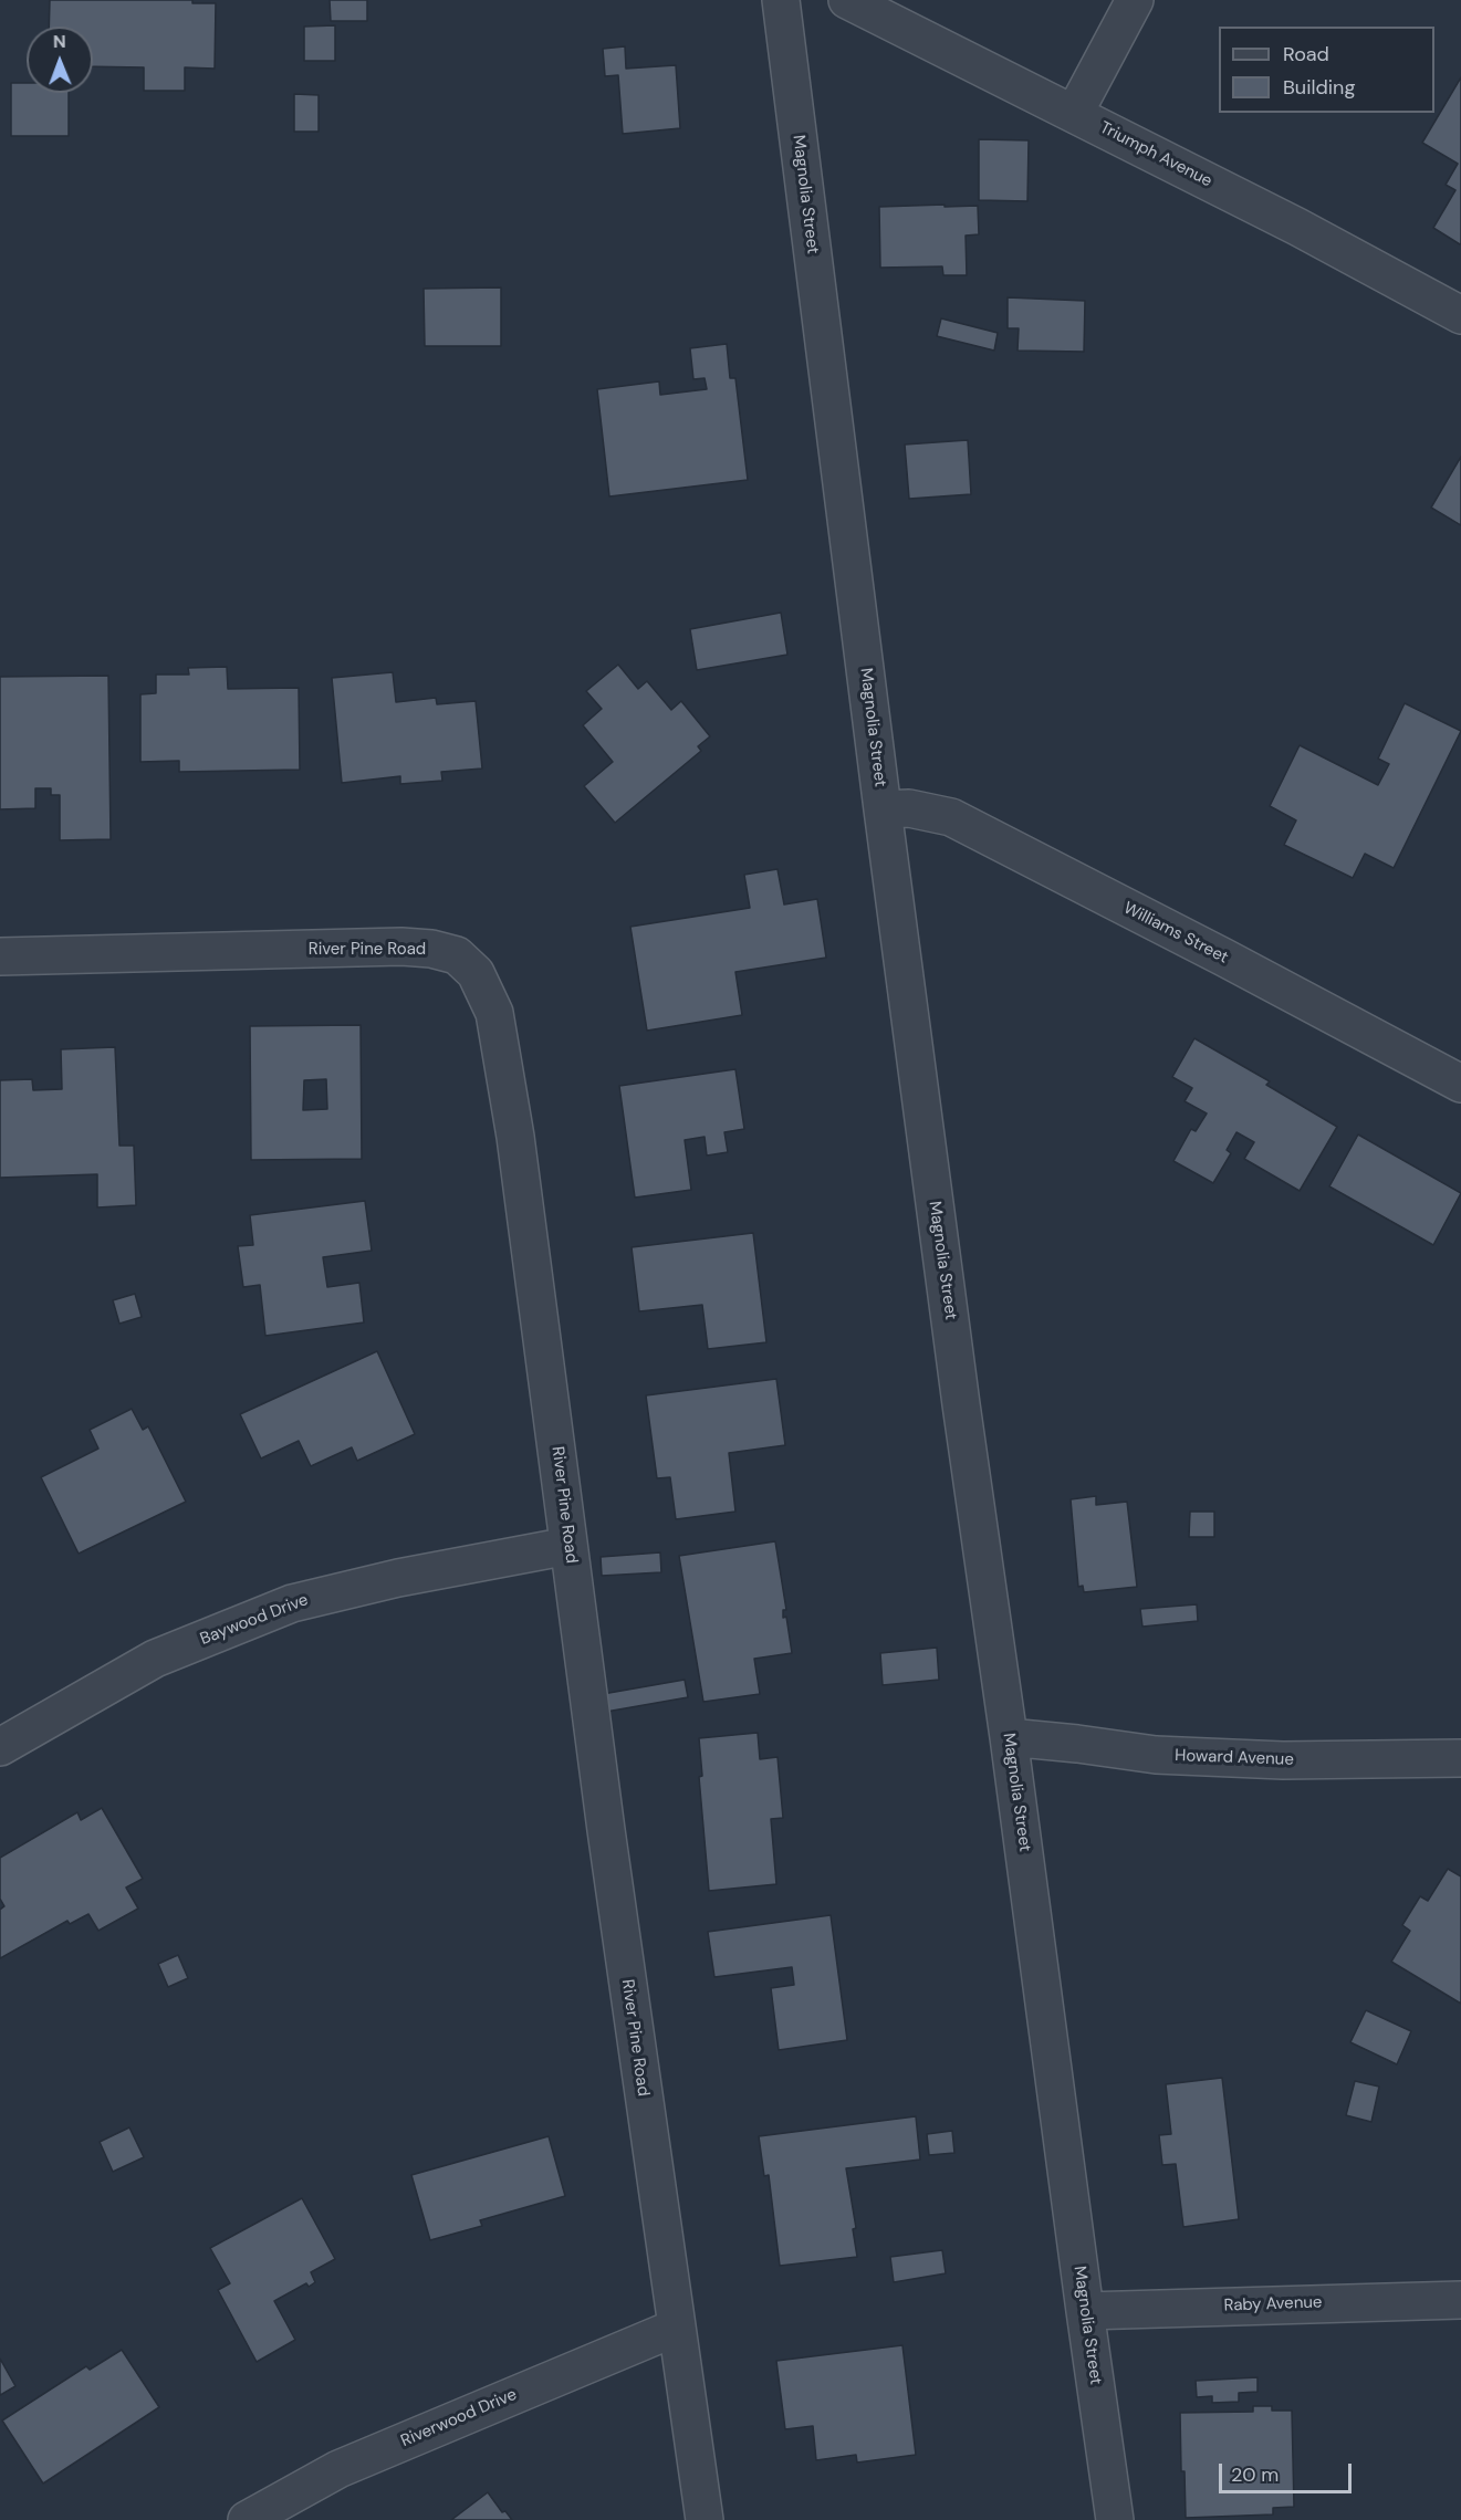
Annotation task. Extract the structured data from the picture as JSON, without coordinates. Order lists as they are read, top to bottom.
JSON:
{
  "streets": {
    "street": [
      "Triumph Avenue",
      "Magnolia Street",
      "Williams Street",
      "River Pine Road",
      "Baywood Drive",
      "Howard Avenue",
      "Raby Avenue",
      "Riverwood Drive"
    ]
  },
  "crossings": [
    ["Magnolia Street", "Williams Street"],
    ["Magnolia Street", "Howard Avenue"],
    ["Magnolia Street", "Raby Avenue"],
    ["River Pine Road", "Baywood Drive"],
    ["River Pine Road", "Riverwood Drive"]
  ],
  "legend": ["Road", "Building"],
  "scale_bar": "20 m",
  "north": "top"
}
